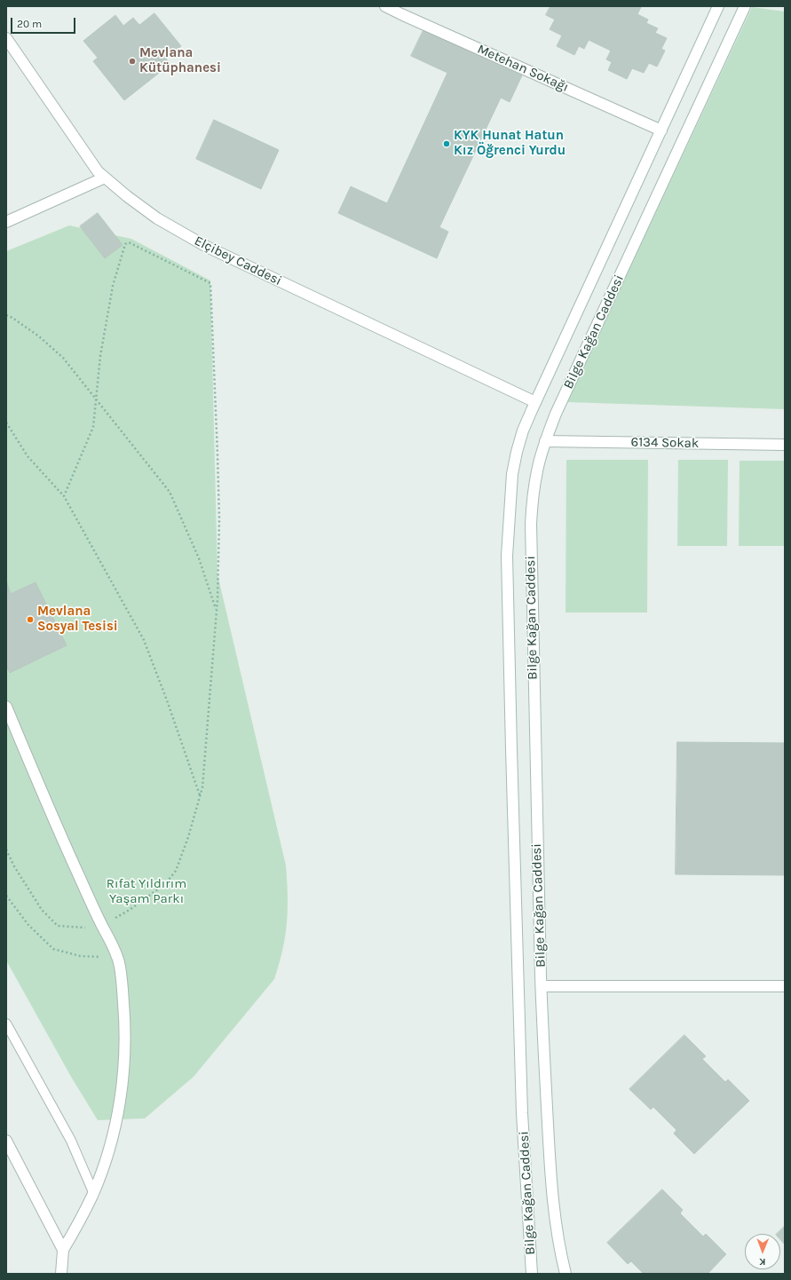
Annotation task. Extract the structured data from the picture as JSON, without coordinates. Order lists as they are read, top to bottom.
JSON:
{
  "streets": {
    "street": [
      "Metehan Sokağı",
      "Elçibey Caddesi",
      "Bilge Kağan Caddesi",
      "6134 Sokak"
    ]
  },
  "crossings": [
    ["Metehan Sokağı", "Bilge Kağan Caddesi"],
    ["Elçibey Caddesi", "Bilge Kağan Caddesi"],
    ["Bilge Kağan Caddesi", "6134 Sokak"]
  ],
  "parks": ["Rıfat Yıldırım Yaşam Parkı"],
  "places": ["Mevlana Kütüphanesi", "KYK Hunat Hatun Kız Öğrenci Yurdu", "Mevlana Sosyal Tesisi"],
  "scale_bar": "20 m",
  "north": "bottom"
}
